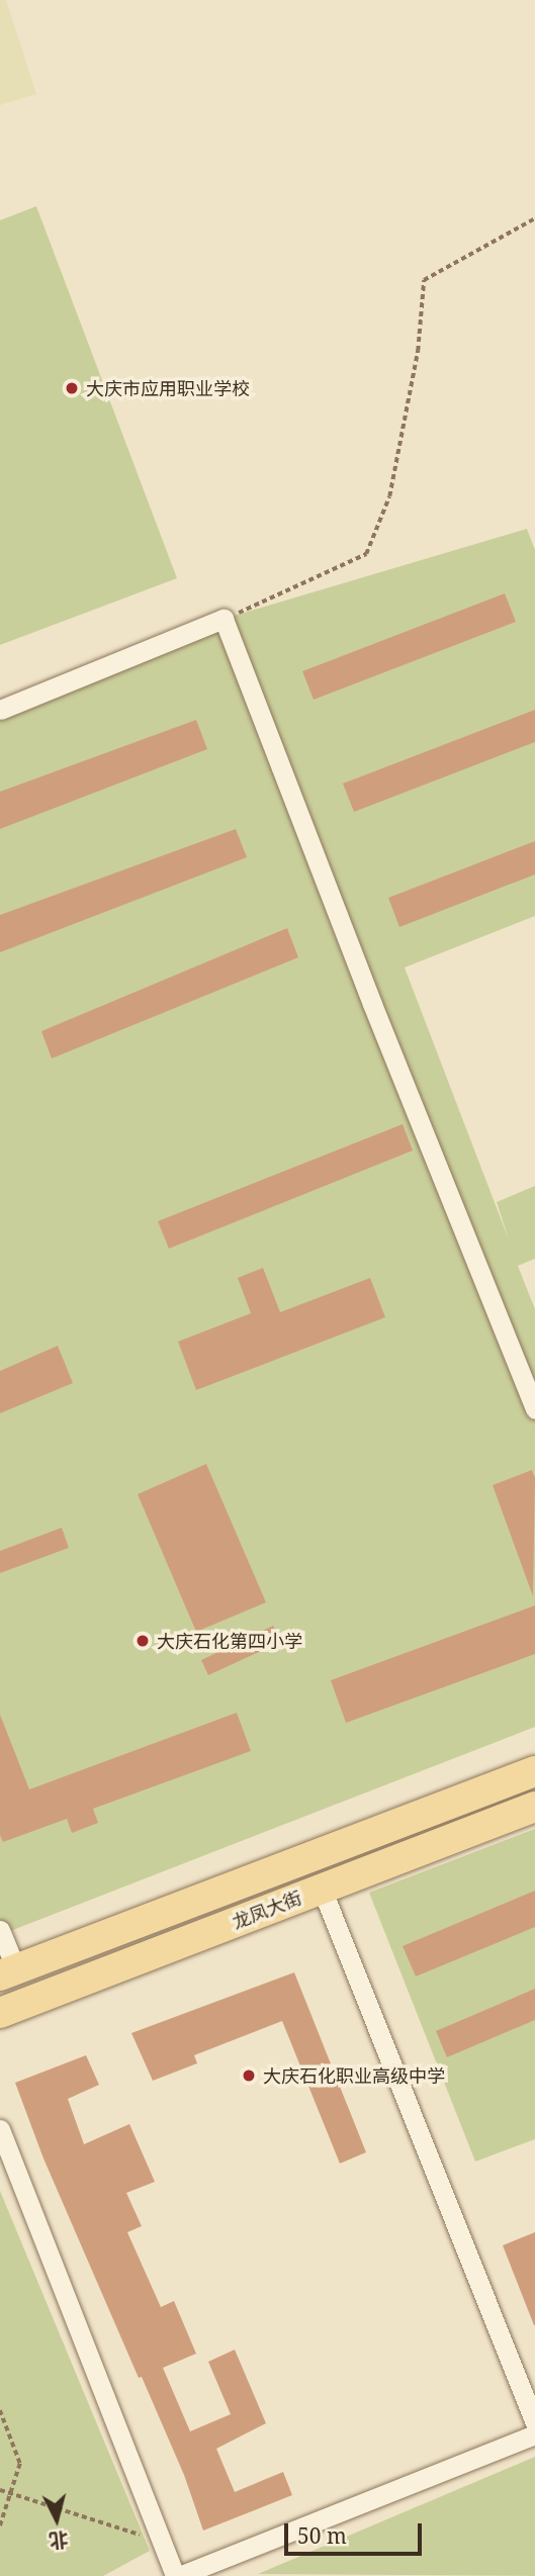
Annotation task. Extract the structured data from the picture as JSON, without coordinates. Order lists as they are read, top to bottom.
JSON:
{
  "streets": {
    "main road": ["龙凤大街"]
  },
  "places": ["大庆市应用职业学校", "大庆石化第四小学", "大庆石化职业高级中学"],
  "scale_bar": "50 m",
  "north": "bottom"
}
